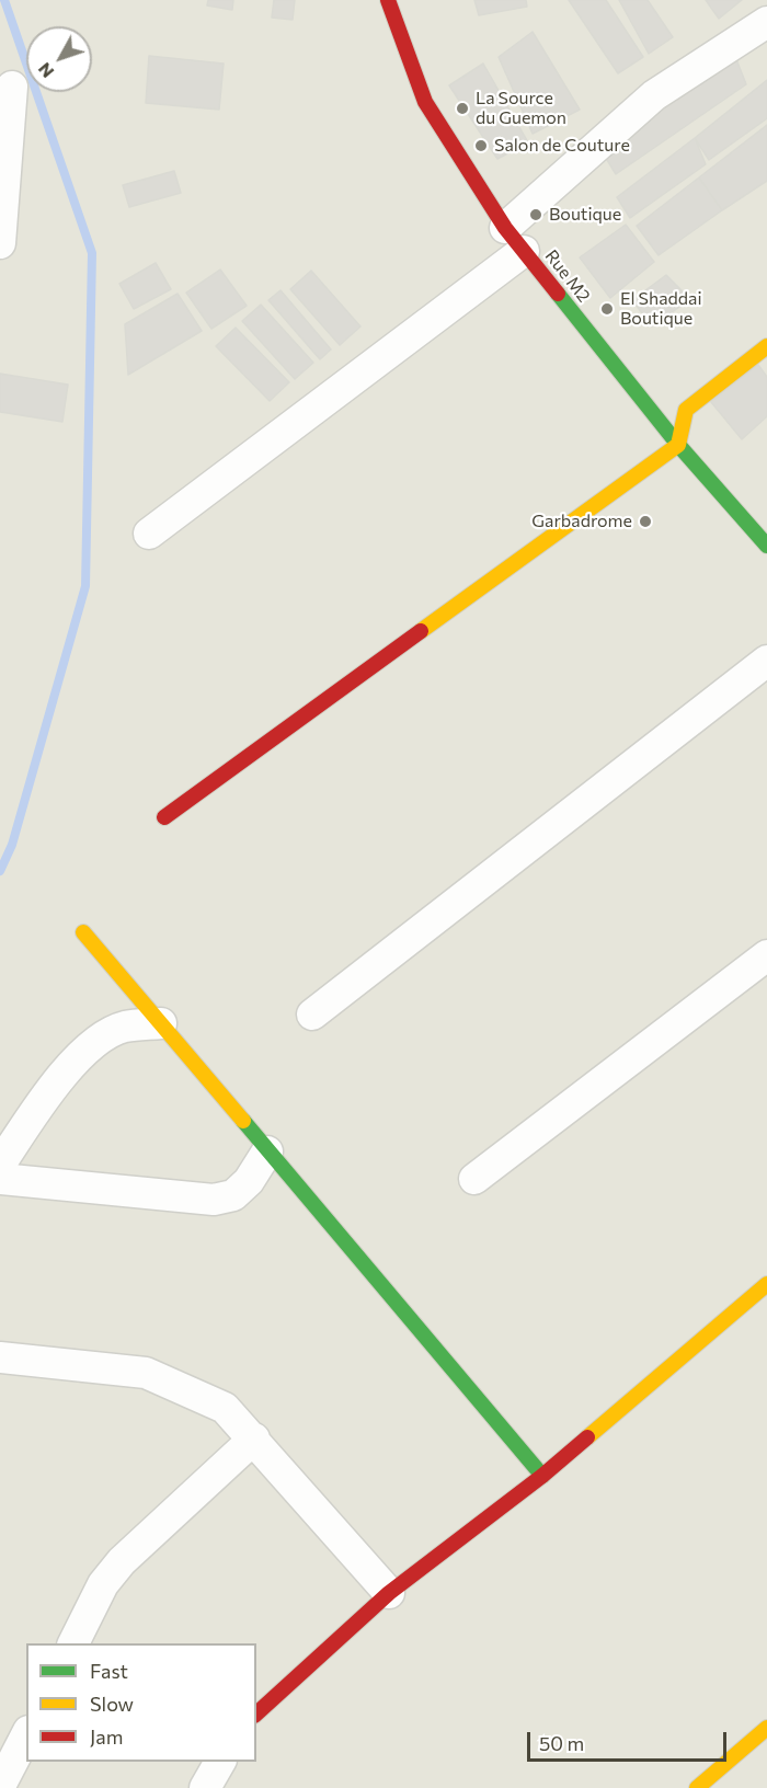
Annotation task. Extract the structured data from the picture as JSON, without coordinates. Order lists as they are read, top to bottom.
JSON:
{
  "streets": {
    "street": ["Rue M2"]
  },
  "places": [
    "La Source du Guemon",
    "Salon de Couture",
    "Boutique",
    "El Shaddai Boutique",
    "Garbadrome"
  ],
  "legend": ["Fast", "Slow", "Jam"],
  "scale_bar": "50 m",
  "north": "bottom left"
}
